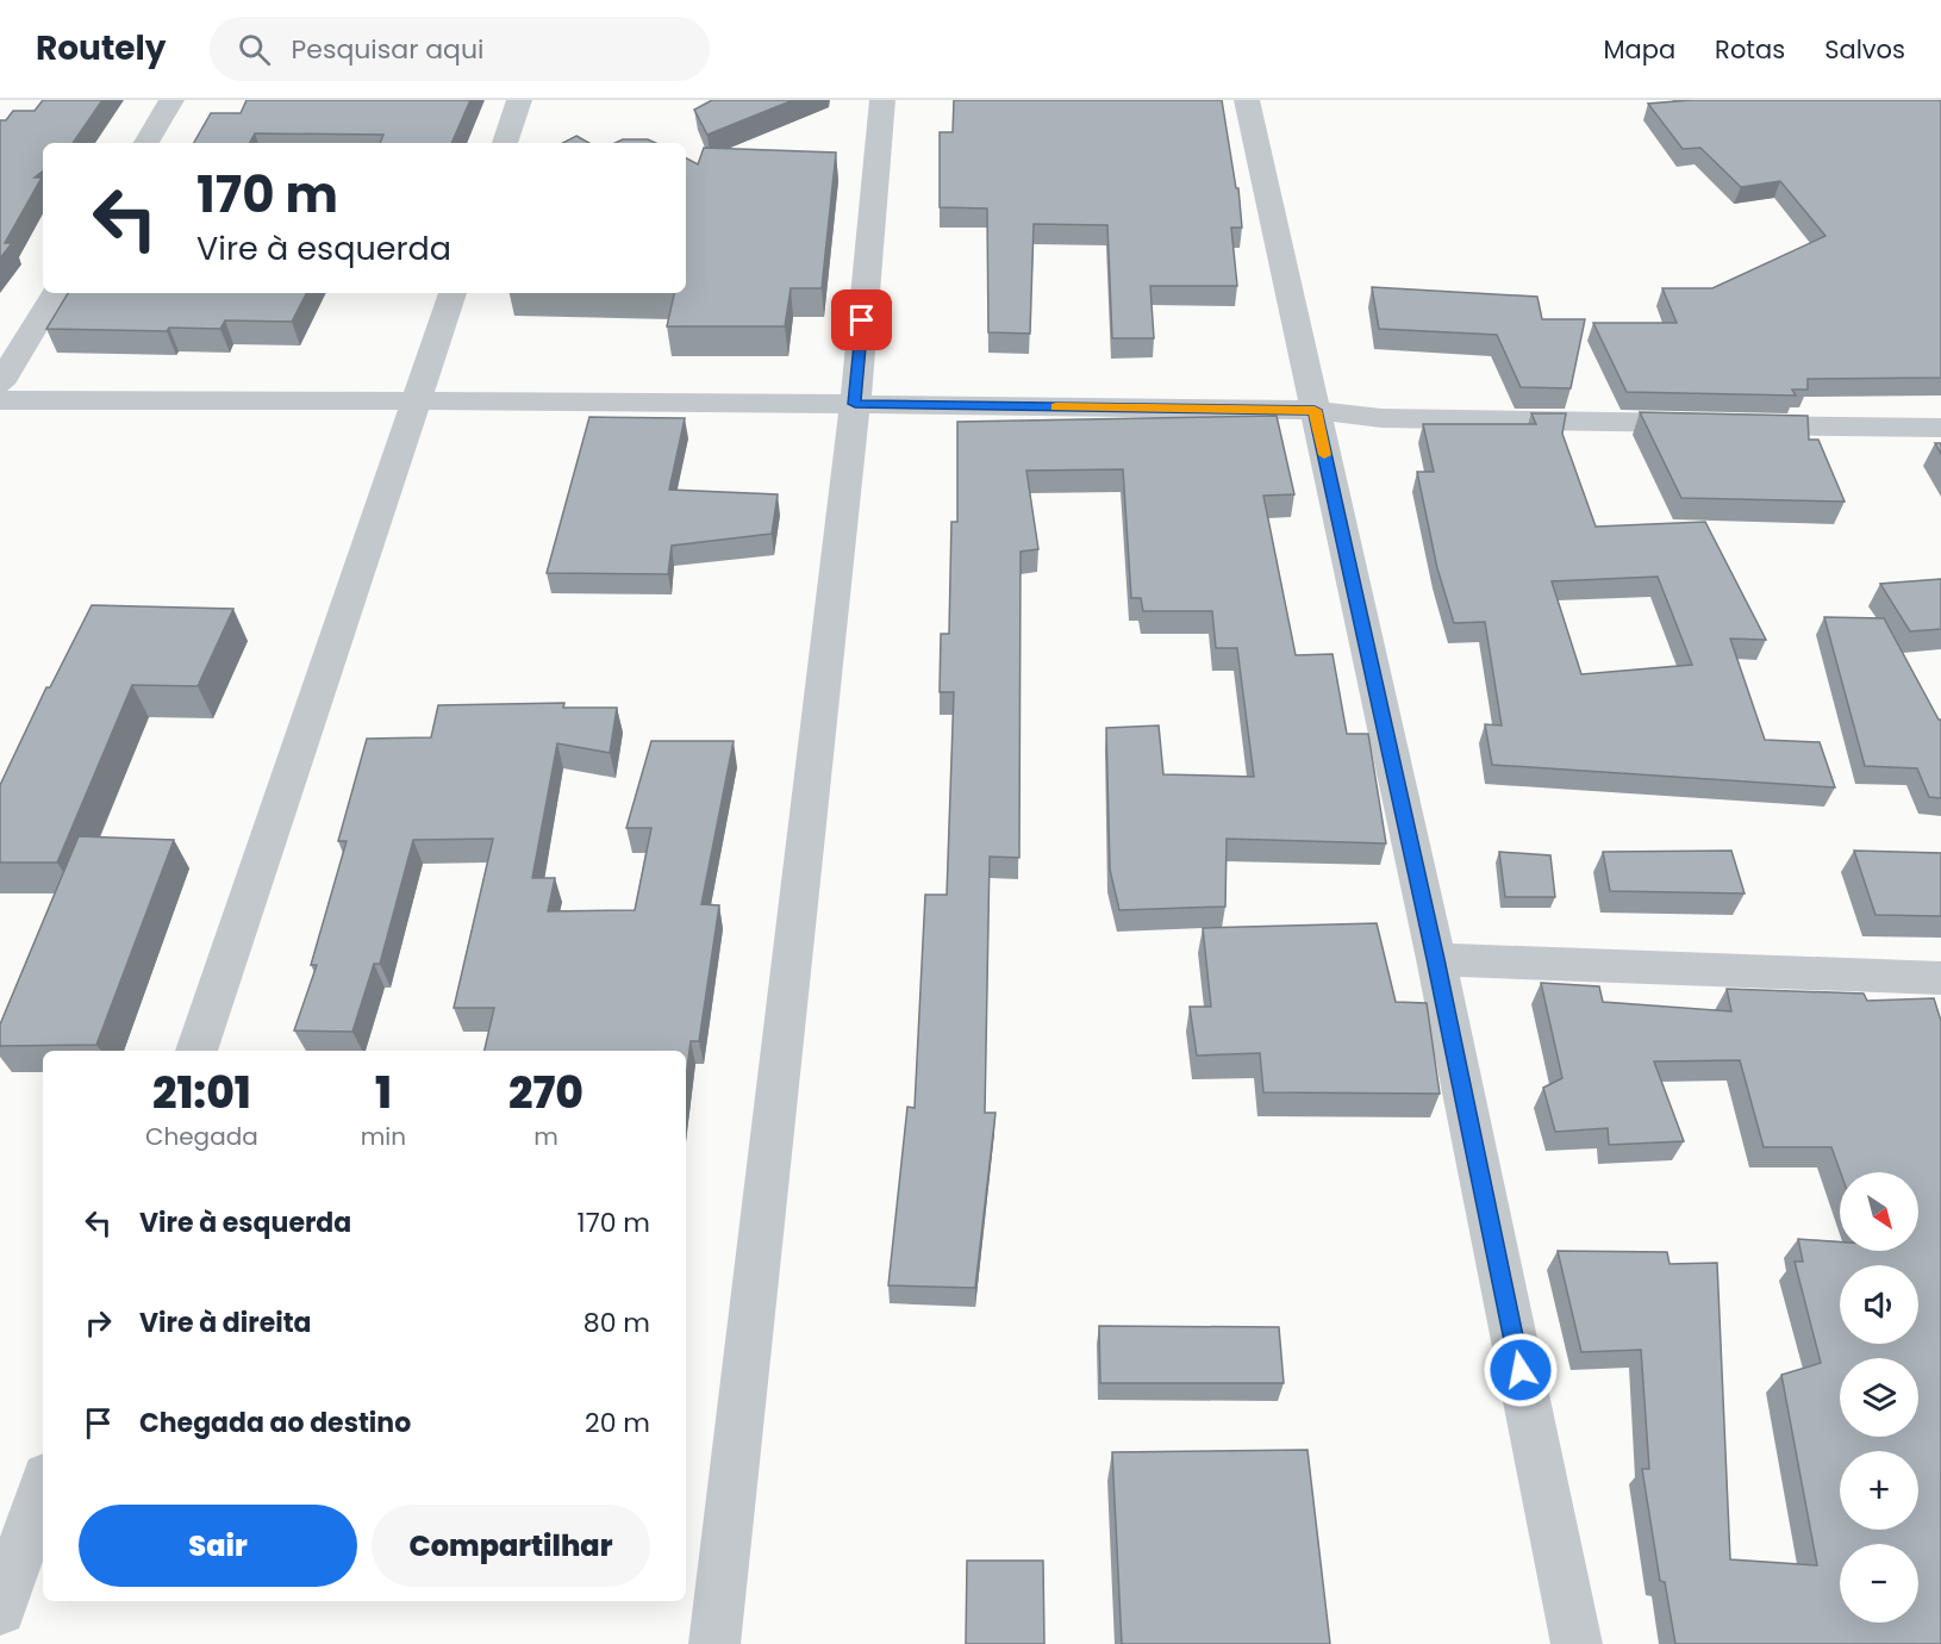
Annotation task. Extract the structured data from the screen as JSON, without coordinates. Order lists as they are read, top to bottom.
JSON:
{
  "north": "bottom right",
  "page": {
    "header": "Routely",
    "search": "Pesquisar aqui",
    "nav": ["Mapa", "Rotas", "Salvos"],
    "turn": ["170 m", "Vire à esquerda"],
    "eta": [
      "21:01",
      "Chegada",
      "1",
      "min",
      "270",
      "m"
    ],
    "map_buttons": ["+", "−"],
    "list": [
      {
        "name": "Vire à esquerda",
        "value": "170 m"
      },
      {
        "name": "Vire à direita",
        "value": "80 m"
      },
      {
        "name": "Chegada ao destino",
        "value": "20 m"
      }
    ],
    "buttons": ["Sair", "Compartilhar"]
  }
}
